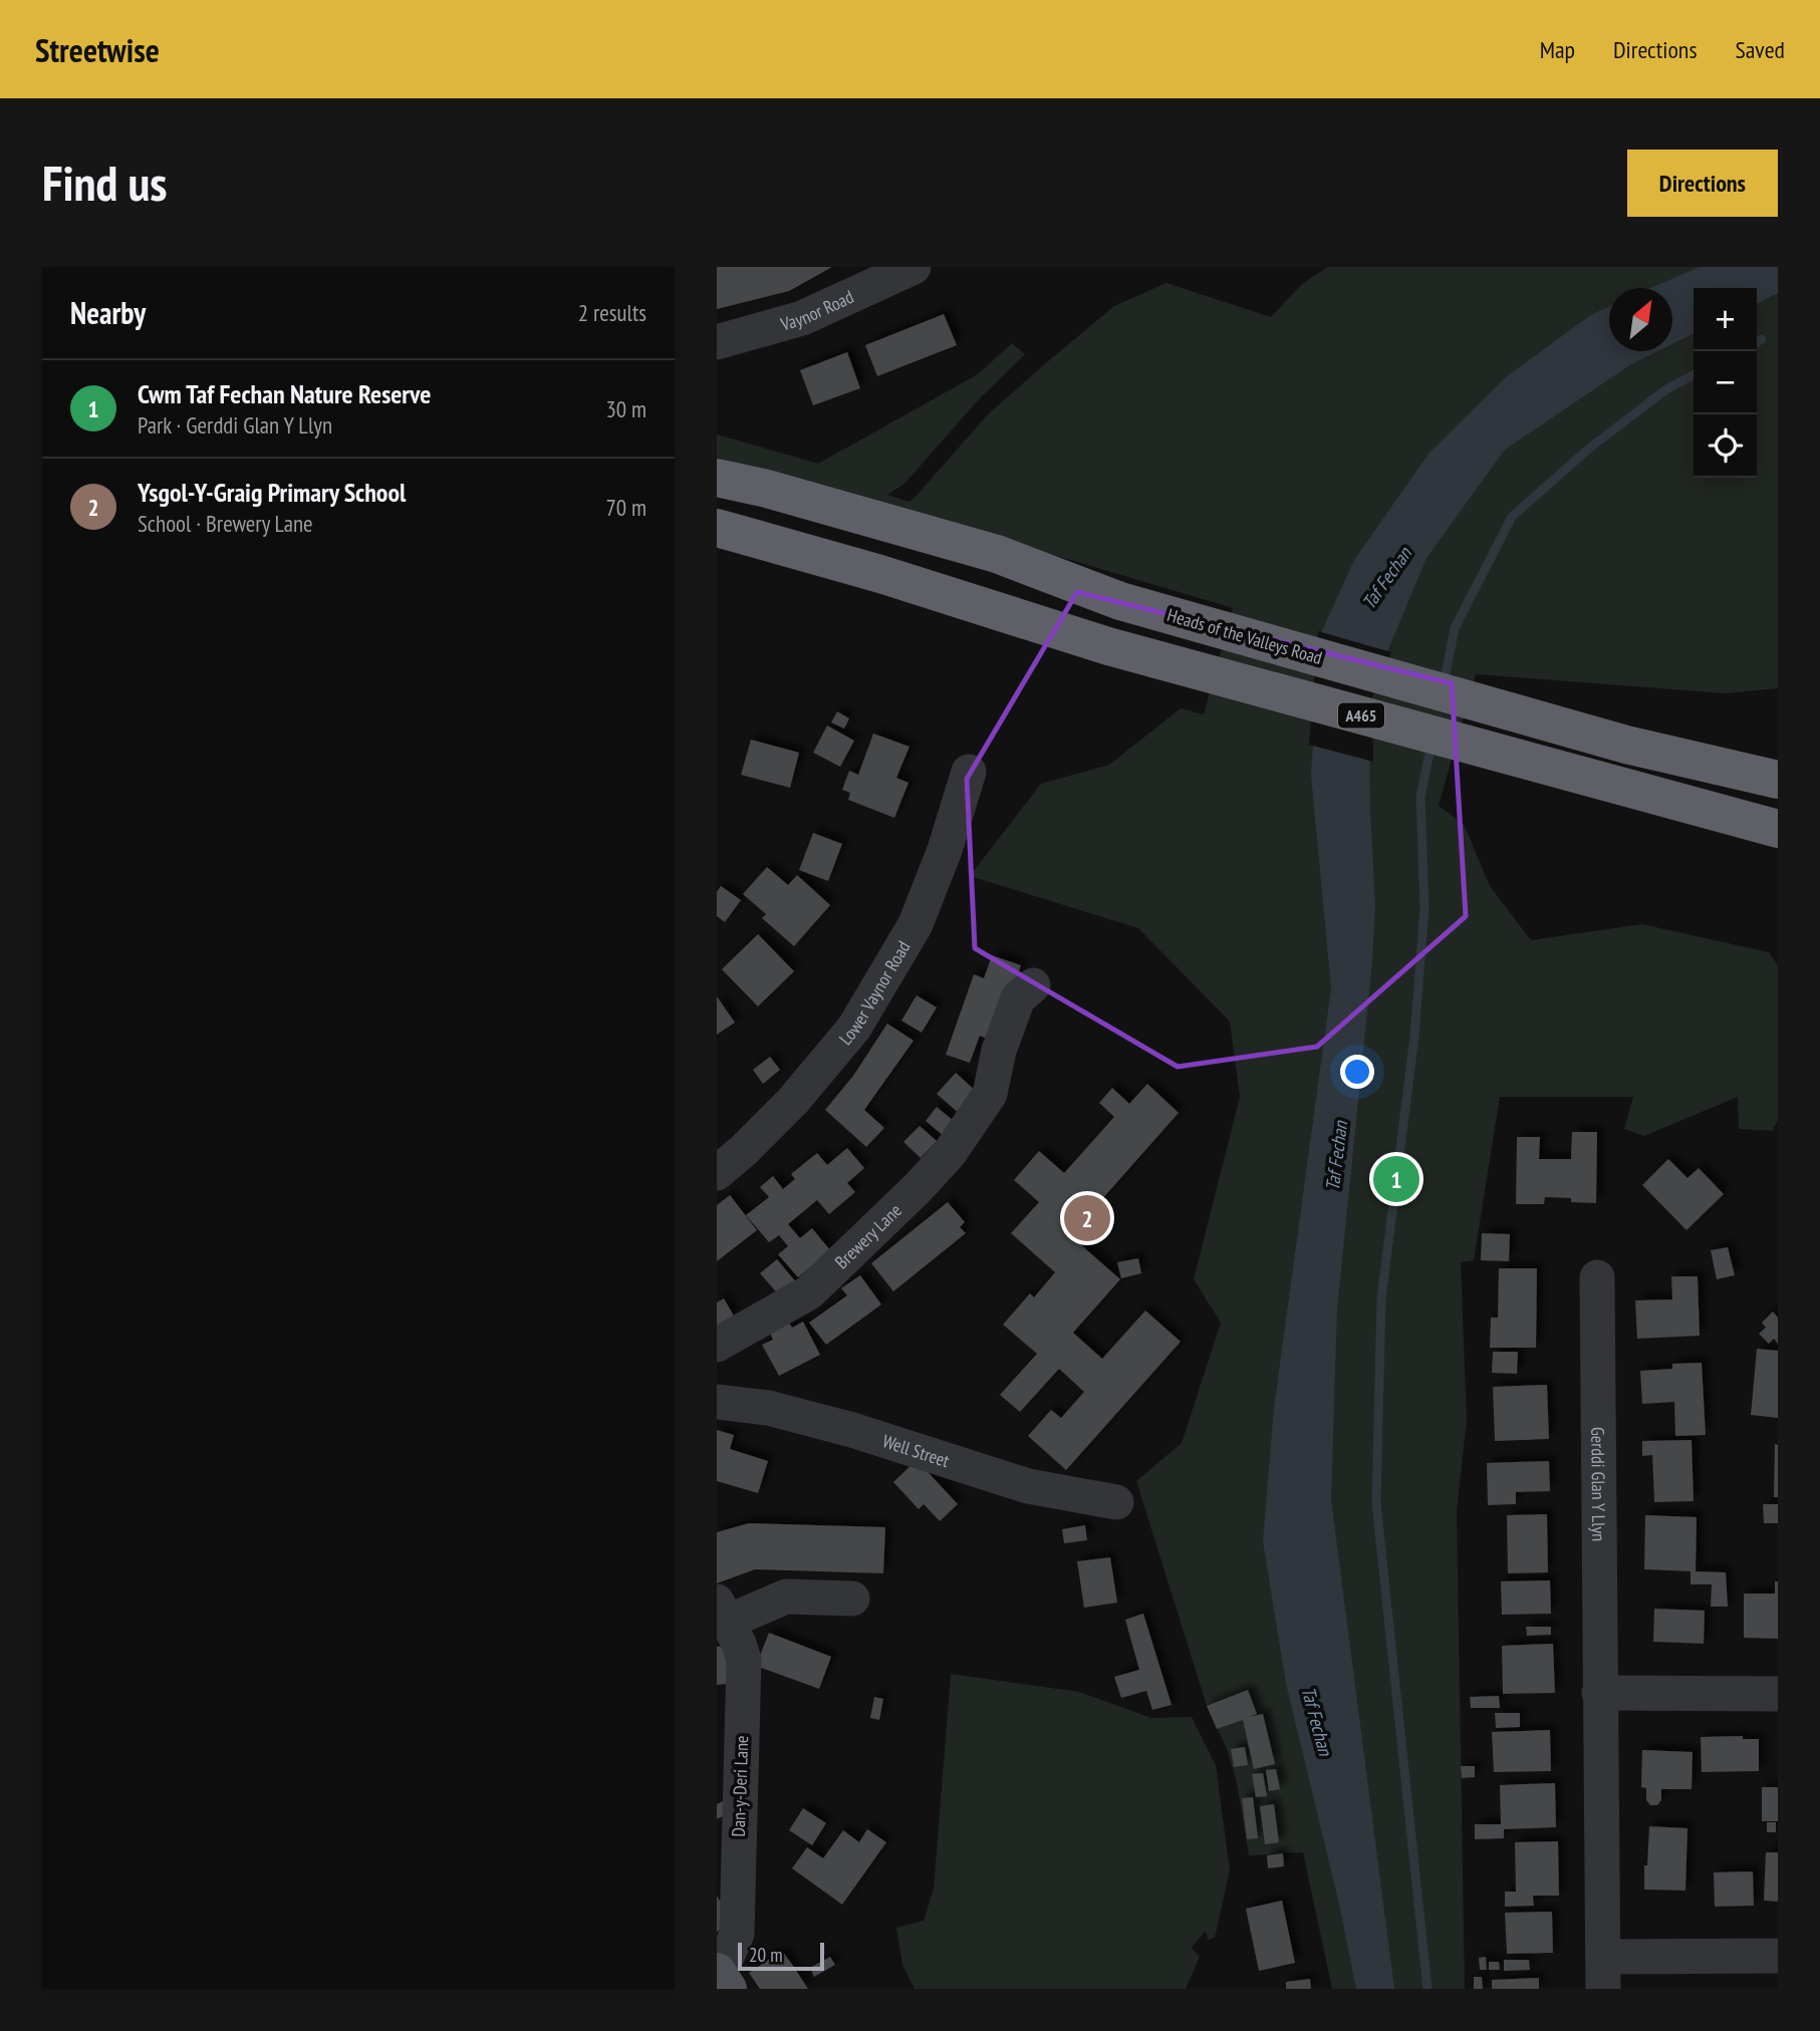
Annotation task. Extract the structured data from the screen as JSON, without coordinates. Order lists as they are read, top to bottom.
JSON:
{
  "streets": {
    "highway": ["Heads of the Valleys Road", "A465"],
    "street": [
      "Vaynor Road",
      "Lower Vaynor Road",
      "Brewery Lane",
      "Well Street",
      "Gerddi Glan Y Llyn",
      "Dan-y-Deri Lane"
    ]
  },
  "water": ["Taf Fechan"],
  "scale_bar": "20 m",
  "north": "top right",
  "page": {
    "header": "Streetwise",
    "nav": ["Map", "Directions", "Saved"],
    "buttons": "Directions",
    "title": "Find us",
    "heading": ["Nearby", "2 results"],
    "map_buttons": ["+", "−"],
    "list": [
      {
        "mark": "1",
        "name": "Cwm Taf Fechan Nature Reserve",
        "note": "Park · Gerddi Glan Y Llyn",
        "value": "30 m"
      },
      {
        "mark": "2",
        "name": "Ysgol-Y-Graig Primary School",
        "note": "School · Brewery Lane",
        "value": "70 m"
      }
    ],
    "pins": ["1", "2"],
    "scale": "20 m"
  }
}
